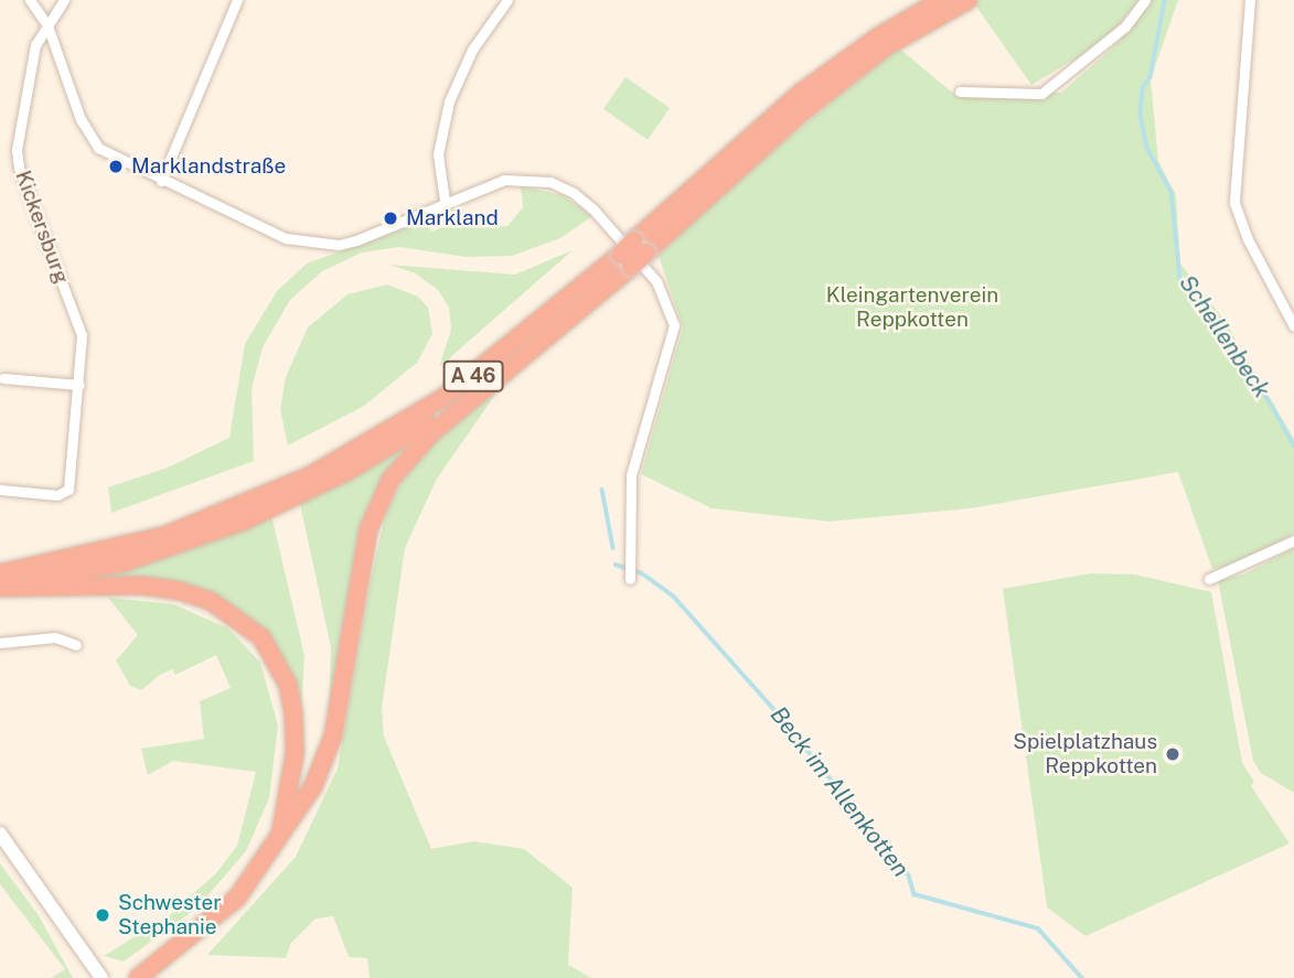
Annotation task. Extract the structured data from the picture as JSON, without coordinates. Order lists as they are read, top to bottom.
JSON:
{
  "streets": {
    "highway": ["A 46"],
    "street": ["Kickersburg"]
  },
  "water": ["Schellenbeck", "Beck im Allenkotten"],
  "parks": ["Kleingartenverein Reppkotten"],
  "places": [
    "Marklandstraße",
    "Markland",
    "Spielplatzhaus Reppkotten",
    "Schwester Stephanie"
  ]
}
